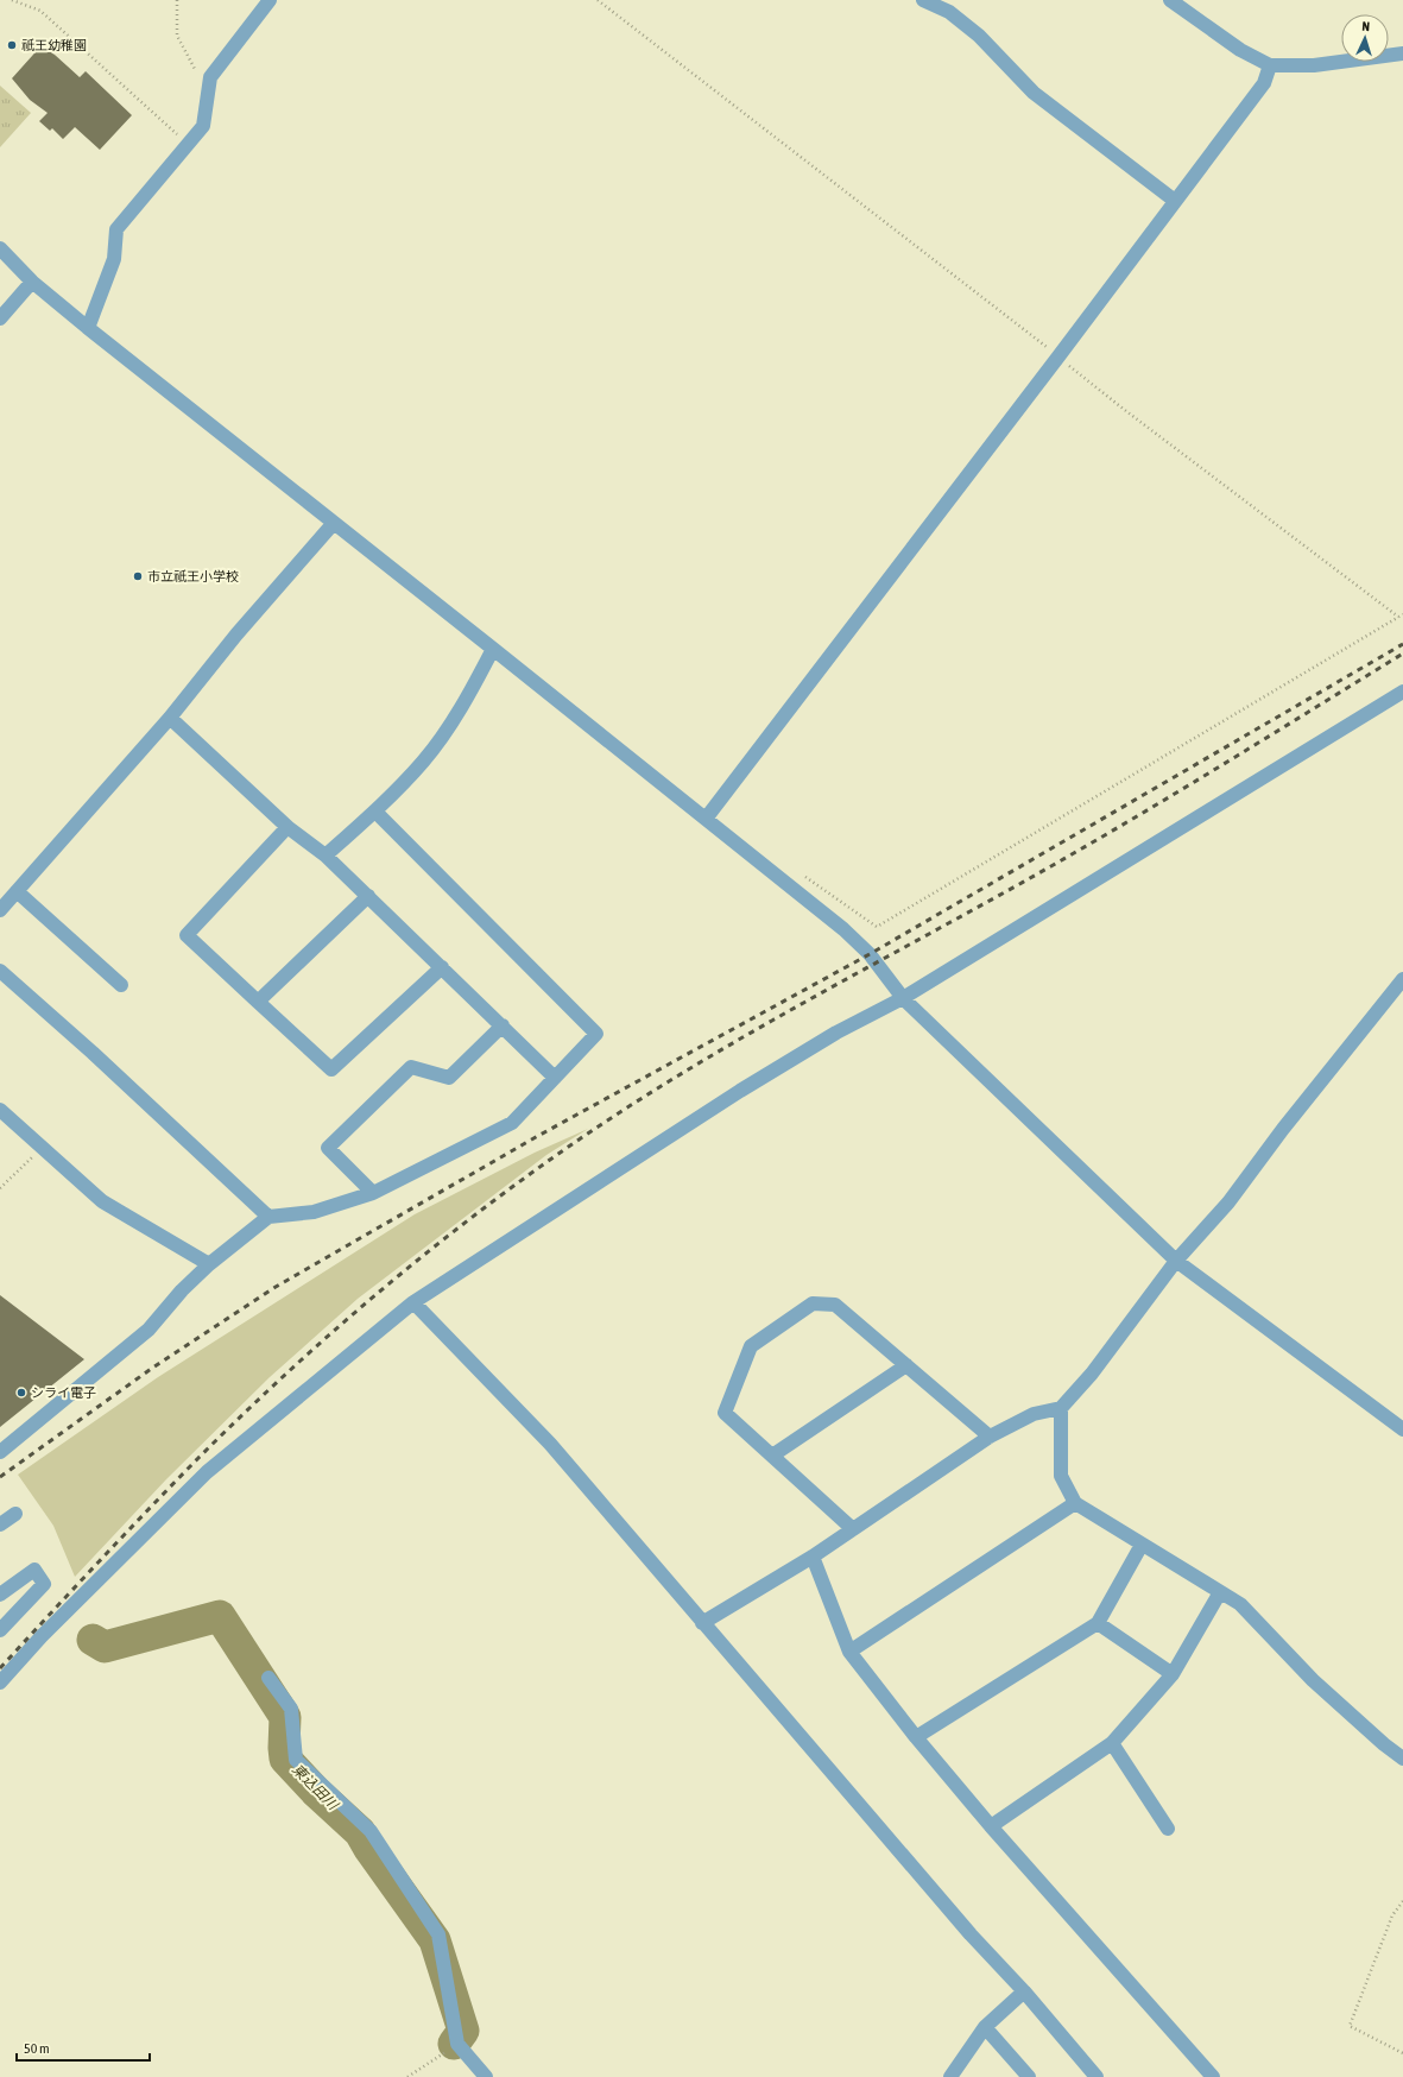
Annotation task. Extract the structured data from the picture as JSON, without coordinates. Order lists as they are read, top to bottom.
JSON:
{
  "water": ["東込田川"],
  "places": ["祇王幼稚園", "市立祇王小学校", "シライ電子"],
  "scale_bar": "50 m",
  "north": "top"
}
